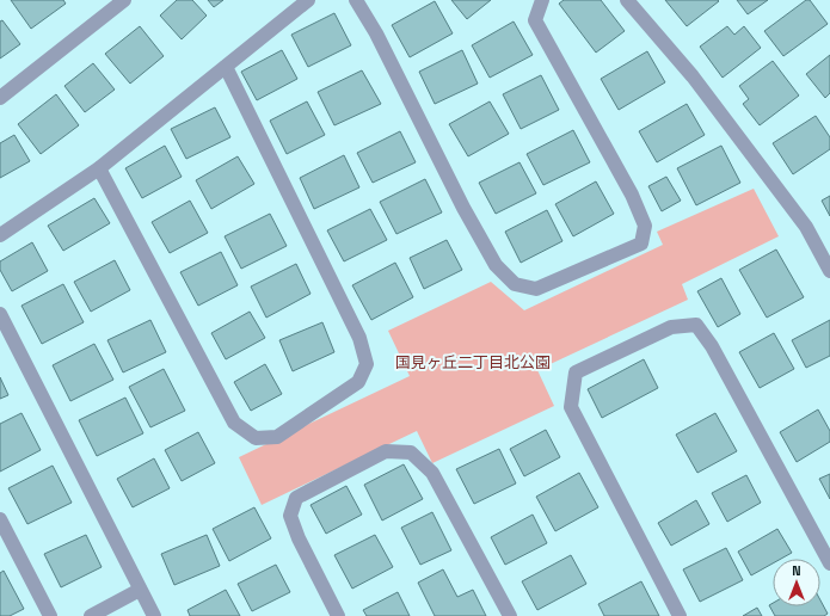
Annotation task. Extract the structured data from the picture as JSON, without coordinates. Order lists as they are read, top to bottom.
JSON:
{
  "parks": ["国見ヶ丘二丁目北公園"],
  "north": "top"
}
